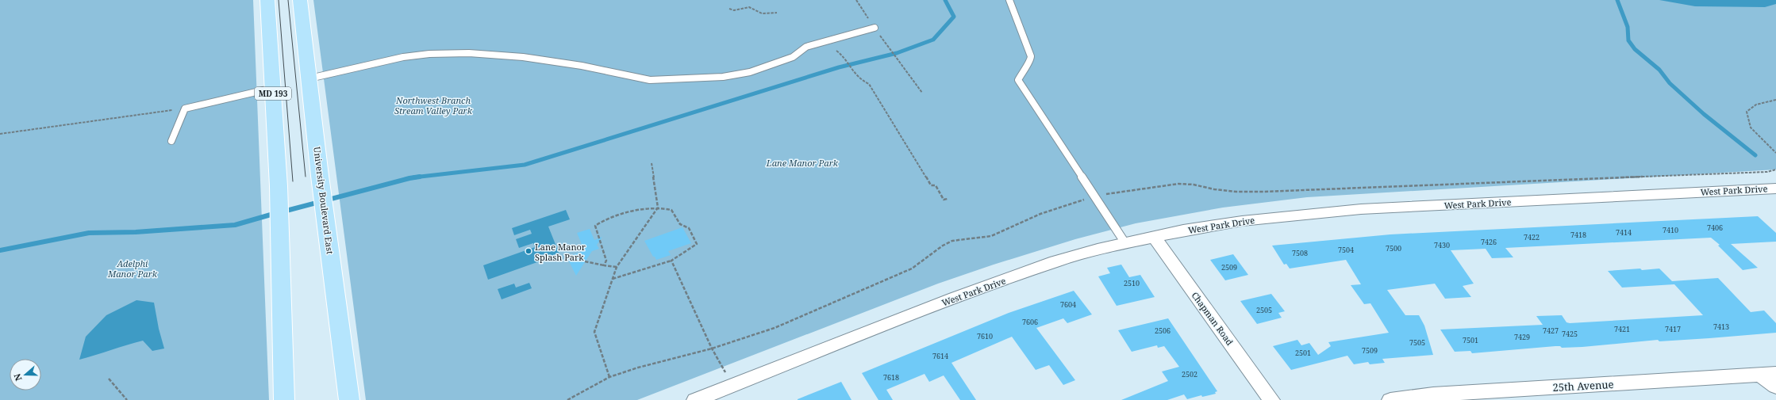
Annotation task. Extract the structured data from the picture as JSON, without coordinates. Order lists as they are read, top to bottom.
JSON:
{
  "streets": {
    "main road": ["MD 193", "University Boulevard East"],
    "street": ["West Park Drive", "Chapman Road", "25th Avenue"]
  },
  "crossings": [
    ["West Park Drive", "Chapman Road"]
  ],
  "parks": ["Northwest Branch Stream Valley Park", "Lane Manor Park", "Adelphi Manor Park"],
  "places": ["Lane Manor Splash Park"],
  "house_numbers": [
    "7406",
    "7410",
    "7414",
    "7418",
    "7422",
    "7426",
    "7430",
    "7500",
    "7504",
    "7508",
    "2509",
    "2510",
    "7604",
    "2505",
    "7606",
    "7413",
    "7421",
    "7417",
    "2506",
    "7427",
    "7425",
    "7610",
    "7429",
    "7501",
    "7505",
    "7509",
    "2501",
    "7614",
    "2502",
    "7618"
  ],
  "north": "left"
}
